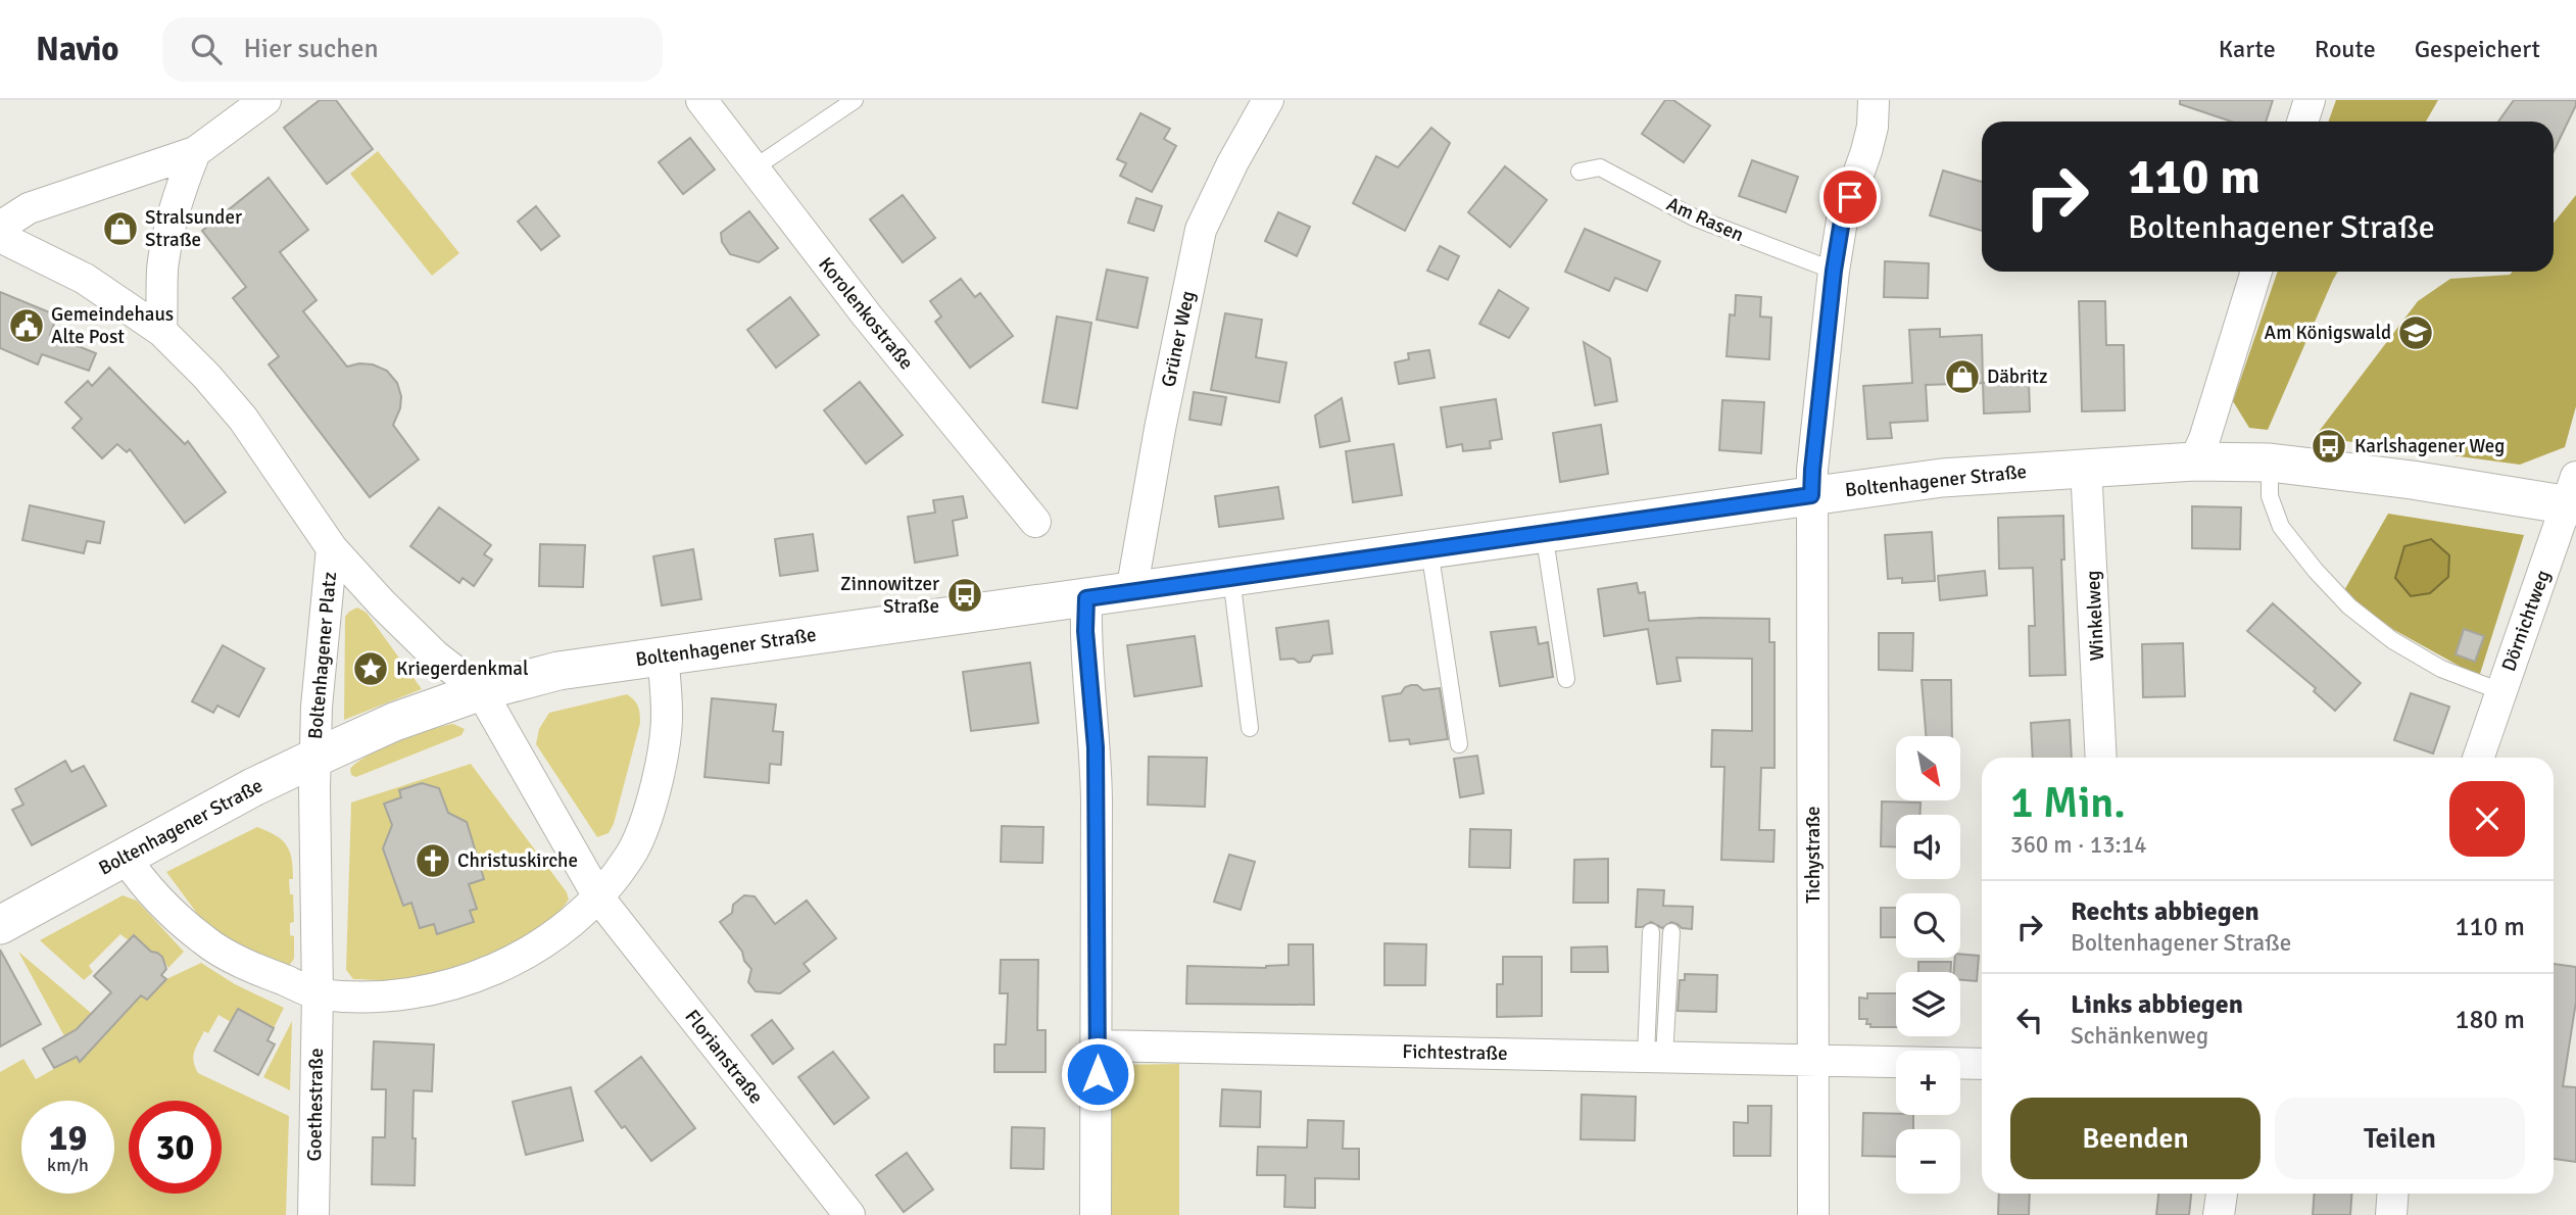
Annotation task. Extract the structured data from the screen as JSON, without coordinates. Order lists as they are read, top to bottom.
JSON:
{
  "streets": {
    "street": [
      "Korolenkostraße",
      "Grüner Weg",
      "Boltenhagener Straße",
      "Winkelweg",
      "Dörnichtweg",
      "Boltenhagener Platz",
      "Tichystraße",
      "Fichtestraße",
      "Florianstraße",
      "Goethestraße"
    ],
    "lane": ["Am Rasen"]
  },
  "crossings": [
    ["Am Rasen", "Tichystraße"],
    ["Grüner Weg", "Boltenhagener Straße"],
    ["Boltenhagener Straße", "Winkelweg"],
    ["Boltenhagener Straße", "Dörnichtweg"],
    ["Boltenhagener Straße", "Boltenhagener Platz"],
    ["Boltenhagener Straße", "Tichystraße"],
    ["Boltenhagener Platz", "Florianstraße"],
    ["Boltenhagener Platz", "Goethestraße"],
    ["Tichystraße", "Fichtestraße"]
  ],
  "places": {
    "shop": ["Stralsunder Straße", "Däbritz"],
    "public building": ["Gemeindehaus Alte Post"],
    "school or university": ["Am Königswald"],
    "bus stop": ["Karlshagener Weg", "Zinnowitzer Straße"],
    "place": ["Kriegerdenkmal"],
    "church": ["Christuskirche"]
  },
  "north": "bottom right",
  "page": {
    "header": "Navio",
    "search": "Hier suchen",
    "nav": ["Karte", "Route", "Gespeichert"],
    "turn": ["110 m", "Boltenhagener Straße"],
    "map_buttons": ["+", "−"],
    "heading": ["1 Min.", "360 m · 13:14"],
    "list": [
      {
        "name": "Rechts abbiegen",
        "note": "Boltenhagener Straße",
        "value": "110 m"
      },
      {
        "name": "Links abbiegen",
        "note": "Schänkenweg",
        "value": "180 m"
      }
    ],
    "buttons": ["Beenden", "Teilen"],
    "speed": "19 km/h",
    "limit": "30"
  }
}
